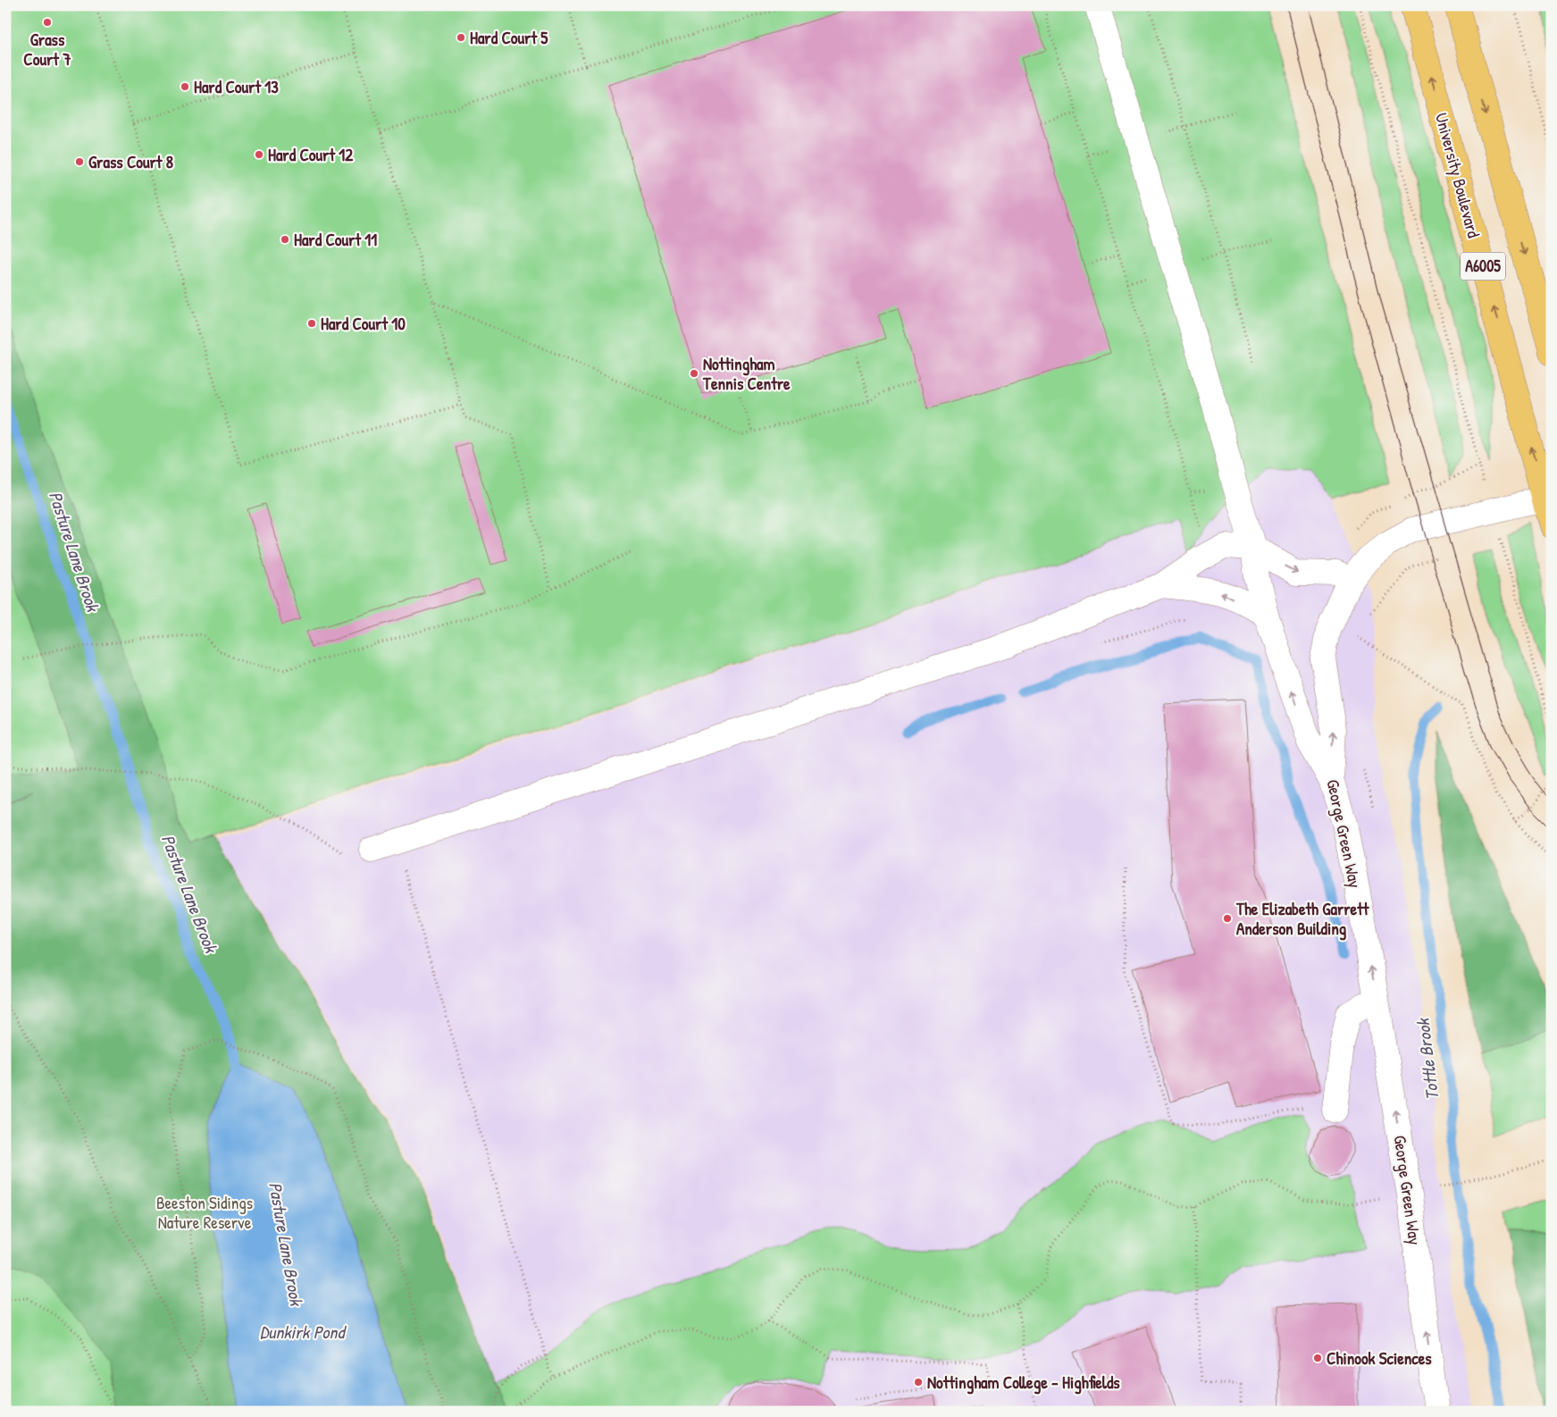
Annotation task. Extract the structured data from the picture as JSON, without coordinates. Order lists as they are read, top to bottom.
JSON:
{
  "streets": {
    "main road": ["University Boulevard", "A6005"],
    "street": ["George Green Way"]
  },
  "crossings": [
    ["University Boulevard", "George Green Way"]
  ],
  "water": ["Pasture Lane Brook", "Tottle Brook", "Dunkirk Pond"],
  "parks": ["Beeston Sidings Nature Reserve"],
  "places": [
    "Grass Court 7",
    "Hard Court 5",
    "Hard Court 13",
    "Hard Court 12",
    "Grass Court 8",
    "Hard Court 11",
    "Hard Court 10",
    "Nottingham Tennis Centre",
    "The Elizabeth Garrett Anderson Building",
    "Chinook Sciences",
    "Nottingham College - Highfields"
  ]
}
